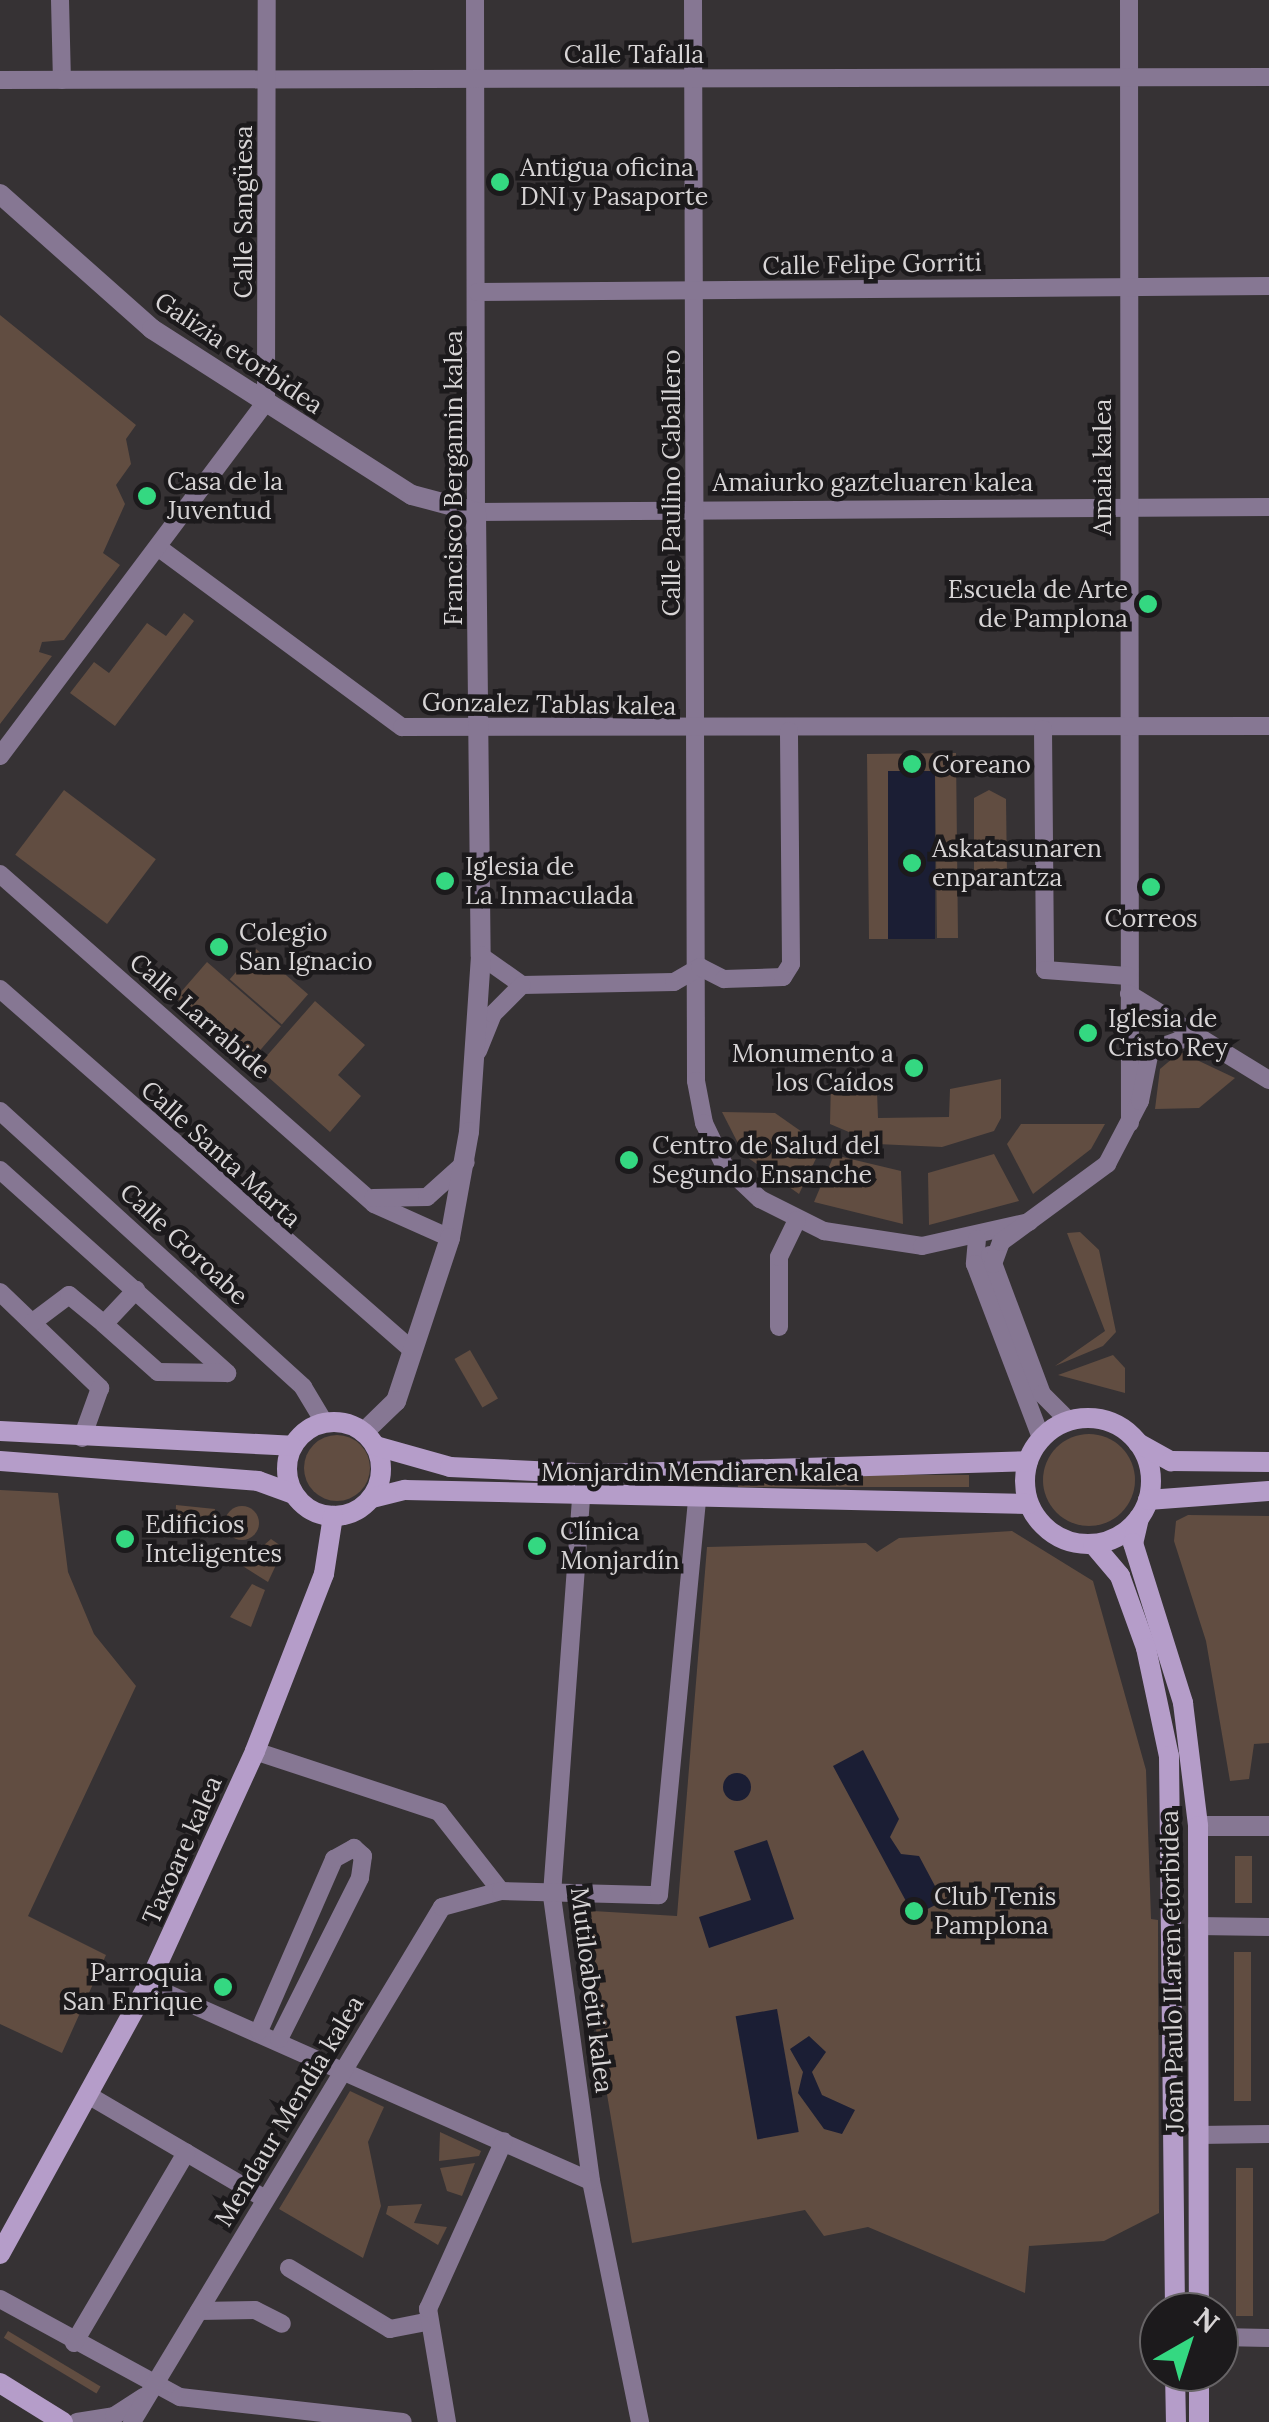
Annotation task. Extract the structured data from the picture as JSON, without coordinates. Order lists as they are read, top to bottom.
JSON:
{
  "streets": {
    "main road": ["Monjardin Mendiaren kalea", "Taxoare kalea", "Joan Paulo II.aren etorbidea"],
    "street": [
      "Calle Tafalla",
      "Calle Sangüesa",
      "Calle Felipe Gorriti",
      "Galizia etorbidea",
      "Amaia kalea",
      "Francisco Bergamin kalea",
      "Amaiurko gazteluaren kalea",
      "Calle Paulino Caballero",
      "Gonzalez Tablas kalea",
      "Calle Larrabide",
      "Calle Santa Marta",
      "Calle Goroabe",
      "Mutiloabeiti kalea",
      "Mendaur Mendia kalea"
    ]
  },
  "crossings": [
    ["Calle Tafalla", "Calle Sangüesa"],
    ["Calle Tafalla", "Amaia kalea"],
    ["Calle Tafalla", "Francisco Bergamin kalea"],
    ["Calle Tafalla", "Calle Paulino Caballero"],
    ["Calle Sangüesa", "Galizia etorbidea"],
    ["Calle Felipe Gorriti", "Amaia kalea"],
    ["Calle Felipe Gorriti", "Francisco Bergamin kalea"],
    ["Calle Felipe Gorriti", "Calle Paulino Caballero"],
    ["Galizia etorbidea", "Francisco Bergamin kalea"],
    ["Galizia etorbidea", "Amaiurko gazteluaren kalea"],
    ["Amaia kalea", "Amaiurko gazteluaren kalea"],
    ["Francisco Bergamin kalea", "Amaiurko gazteluaren kalea"],
    ["Francisco Bergamin kalea", "Gonzalez Tablas kalea"],
    ["Francisco Bergamin kalea", "Calle Larrabide"],
    ["Francisco Bergamin kalea", "Calle Santa Marta"],
    ["Francisco Bergamin kalea", "Calle Goroabe"],
    ["Francisco Bergamin kalea", "Monjardin Mendiaren kalea"],
    ["Francisco Bergamin kalea", "Taxoare kalea"],
    ["Amaiurko gazteluaren kalea", "Calle Paulino Caballero"],
    ["Calle Paulino Caballero", "Gonzalez Tablas kalea"],
    ["Calle Goroabe", "Monjardin Mendiaren kalea"],
    ["Calle Goroabe", "Taxoare kalea"],
    ["Monjardin Mendiaren kalea", "Taxoare kalea"],
    ["Monjardin Mendiaren kalea", "Joan Paulo II.aren etorbidea"],
    ["Monjardin Mendiaren kalea", "Mutiloabeiti kalea"]
  ],
  "places": [
    "Antigua oficina DNI y Pasaporte",
    "Casa de la Juventud",
    "Escuela de Arte de Pamplona",
    "Coreano",
    "Askatasunaren enparantza",
    "Iglesia de La Inmaculada",
    "Correos",
    "Colegio San Ignacio",
    "Iglesia de Cristo Rey",
    "Monumento a los Caídos",
    "Centro de Salud del Segundo Ensanche",
    "Edificios Inteligentes",
    "Clínica Monjardín",
    "Club Tenis Pamplona",
    "Parroquia San Enrique"
  ],
  "north": "top right"
}
